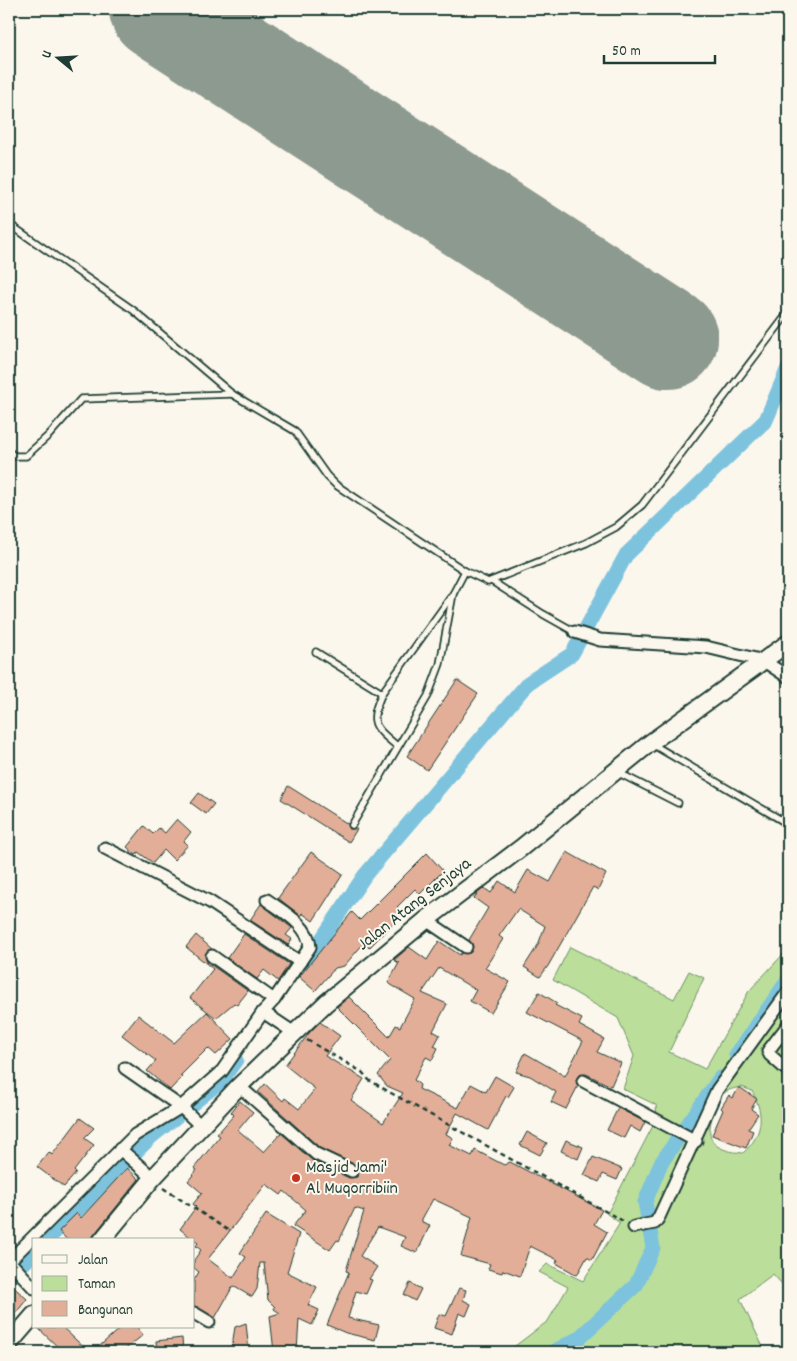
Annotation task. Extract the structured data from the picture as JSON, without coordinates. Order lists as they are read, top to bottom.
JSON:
{
  "streets": {
    "main road": ["Jalan Atang Senjaya"]
  },
  "places": ["Masjid Jami' Al Muqorribiin"],
  "legend": ["Jalan", "Taman", "Bangunan"],
  "scale_bar": "50 m",
  "north": "left"
}
